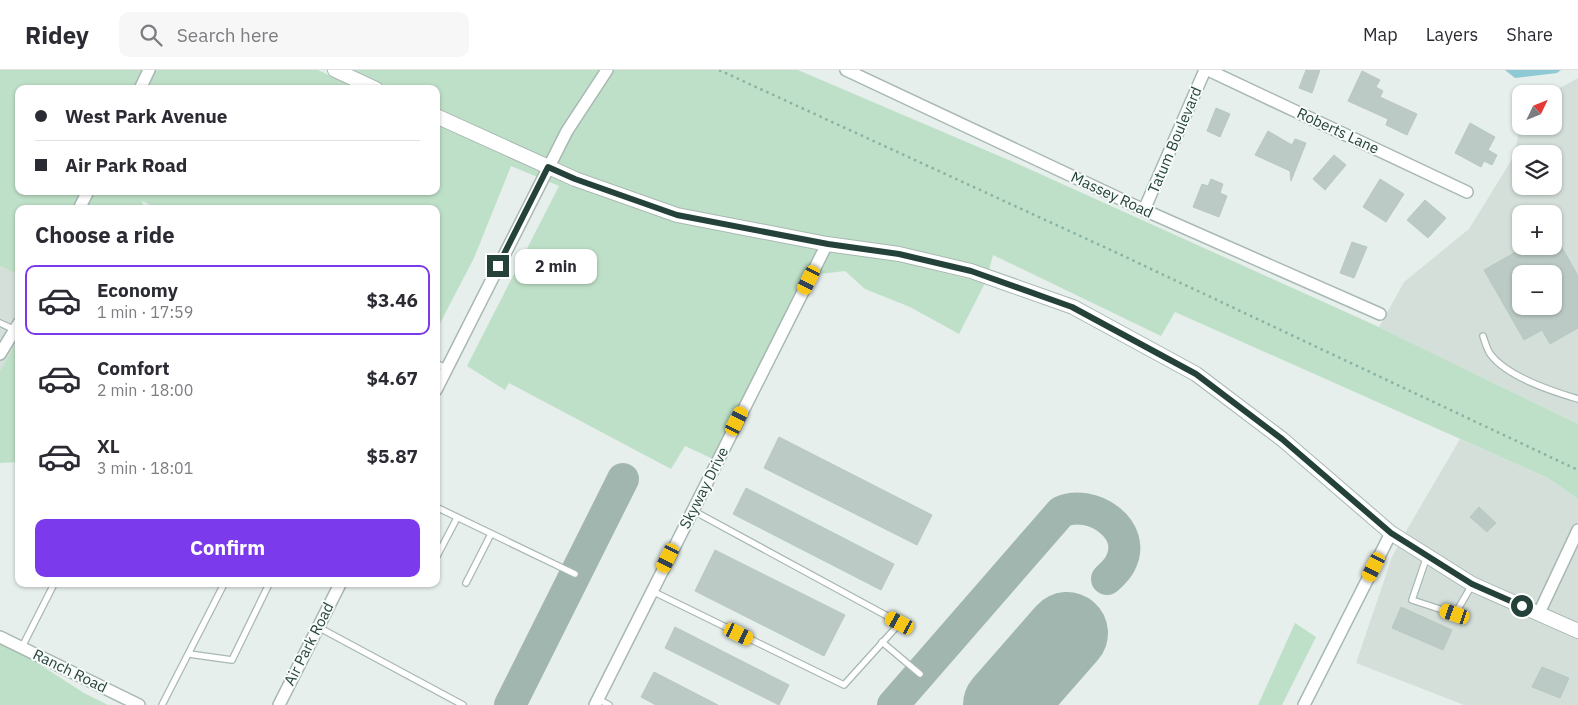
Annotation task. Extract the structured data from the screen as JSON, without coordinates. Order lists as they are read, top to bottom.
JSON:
{
  "streets": {
    "street": [
      "Roberts Lane",
      "Tatum Boulevard",
      "Massey Road",
      "Skyway Drive",
      "Air Park Road",
      "Ranch Road"
    ]
  },
  "crossings": [
    ["Roberts Lane", "Tatum Boulevard"],
    ["Tatum Boulevard", "Massey Road"]
  ],
  "north": "top right",
  "page": {
    "header": "Ridey",
    "search": "Search here",
    "nav": ["Map", "Layers", "Share"],
    "map_buttons": ["+", "−"],
    "banner": ["West Park Avenue", "Air Park Road"],
    "heading": "Choose a ride",
    "bubble": "2 min",
    "list": [
      {
        "name": "Economy",
        "note": "1 min · 17:59",
        "value": "$3.46"
      },
      {
        "name": "Comfort",
        "note": "2 min · 18:00",
        "value": "$4.67"
      },
      {
        "name": "XL",
        "note": "3 min · 18:01",
        "value": "$5.87"
      }
    ],
    "buttons": "Confirm"
  }
}
